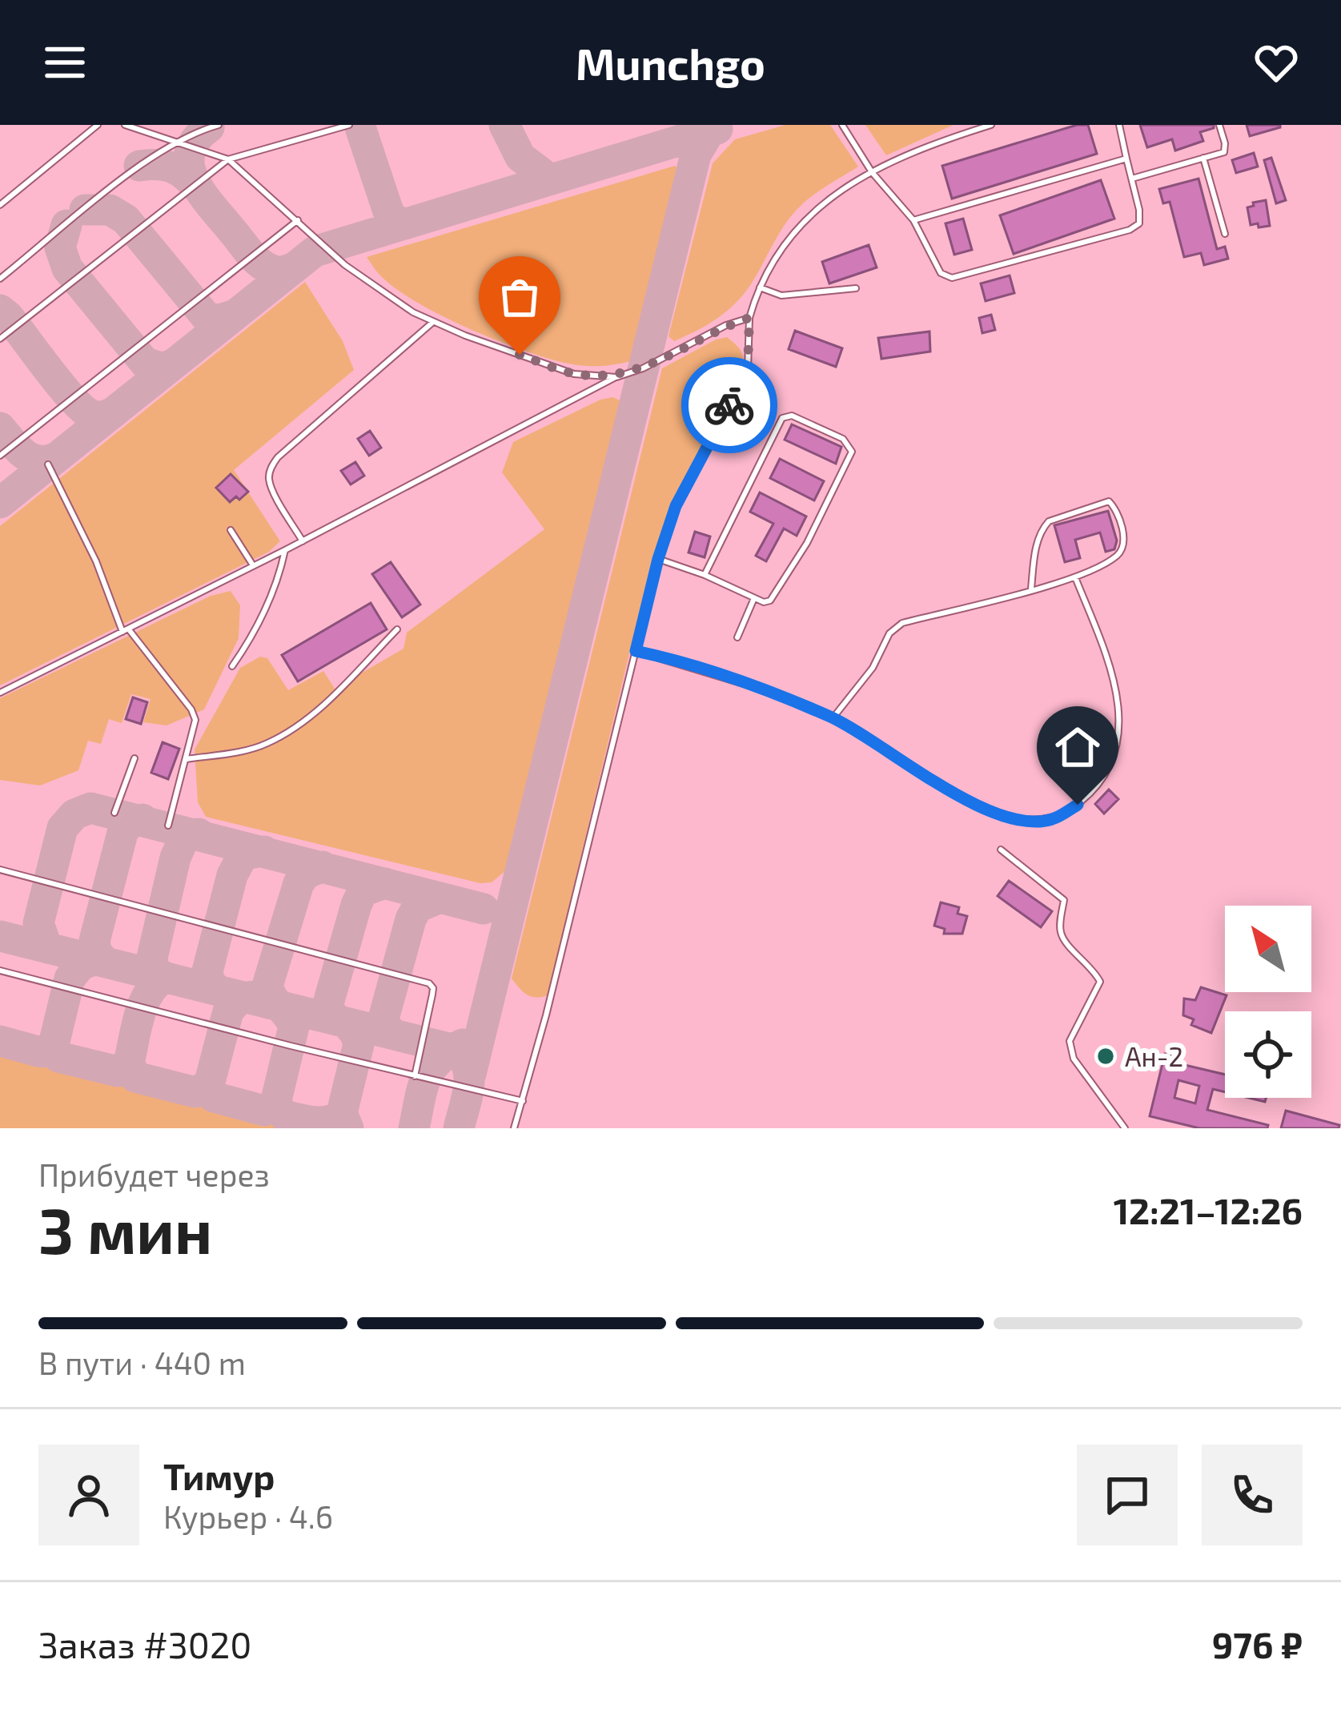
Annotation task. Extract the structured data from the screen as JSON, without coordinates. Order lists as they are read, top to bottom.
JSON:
{
  "places": ["Ан-2"],
  "north": "top left",
  "page": {
    "header": "Munchgo",
    "heading": ["3 мин", "Прибудет через", "12:21–12:26"],
    "panel": [
      "Тимур",
      "Курьер · 4.6",
      "Заказ #3020",
      "976 ₽"
    ],
    "bar": "В пути · 440 m"
  }
}
